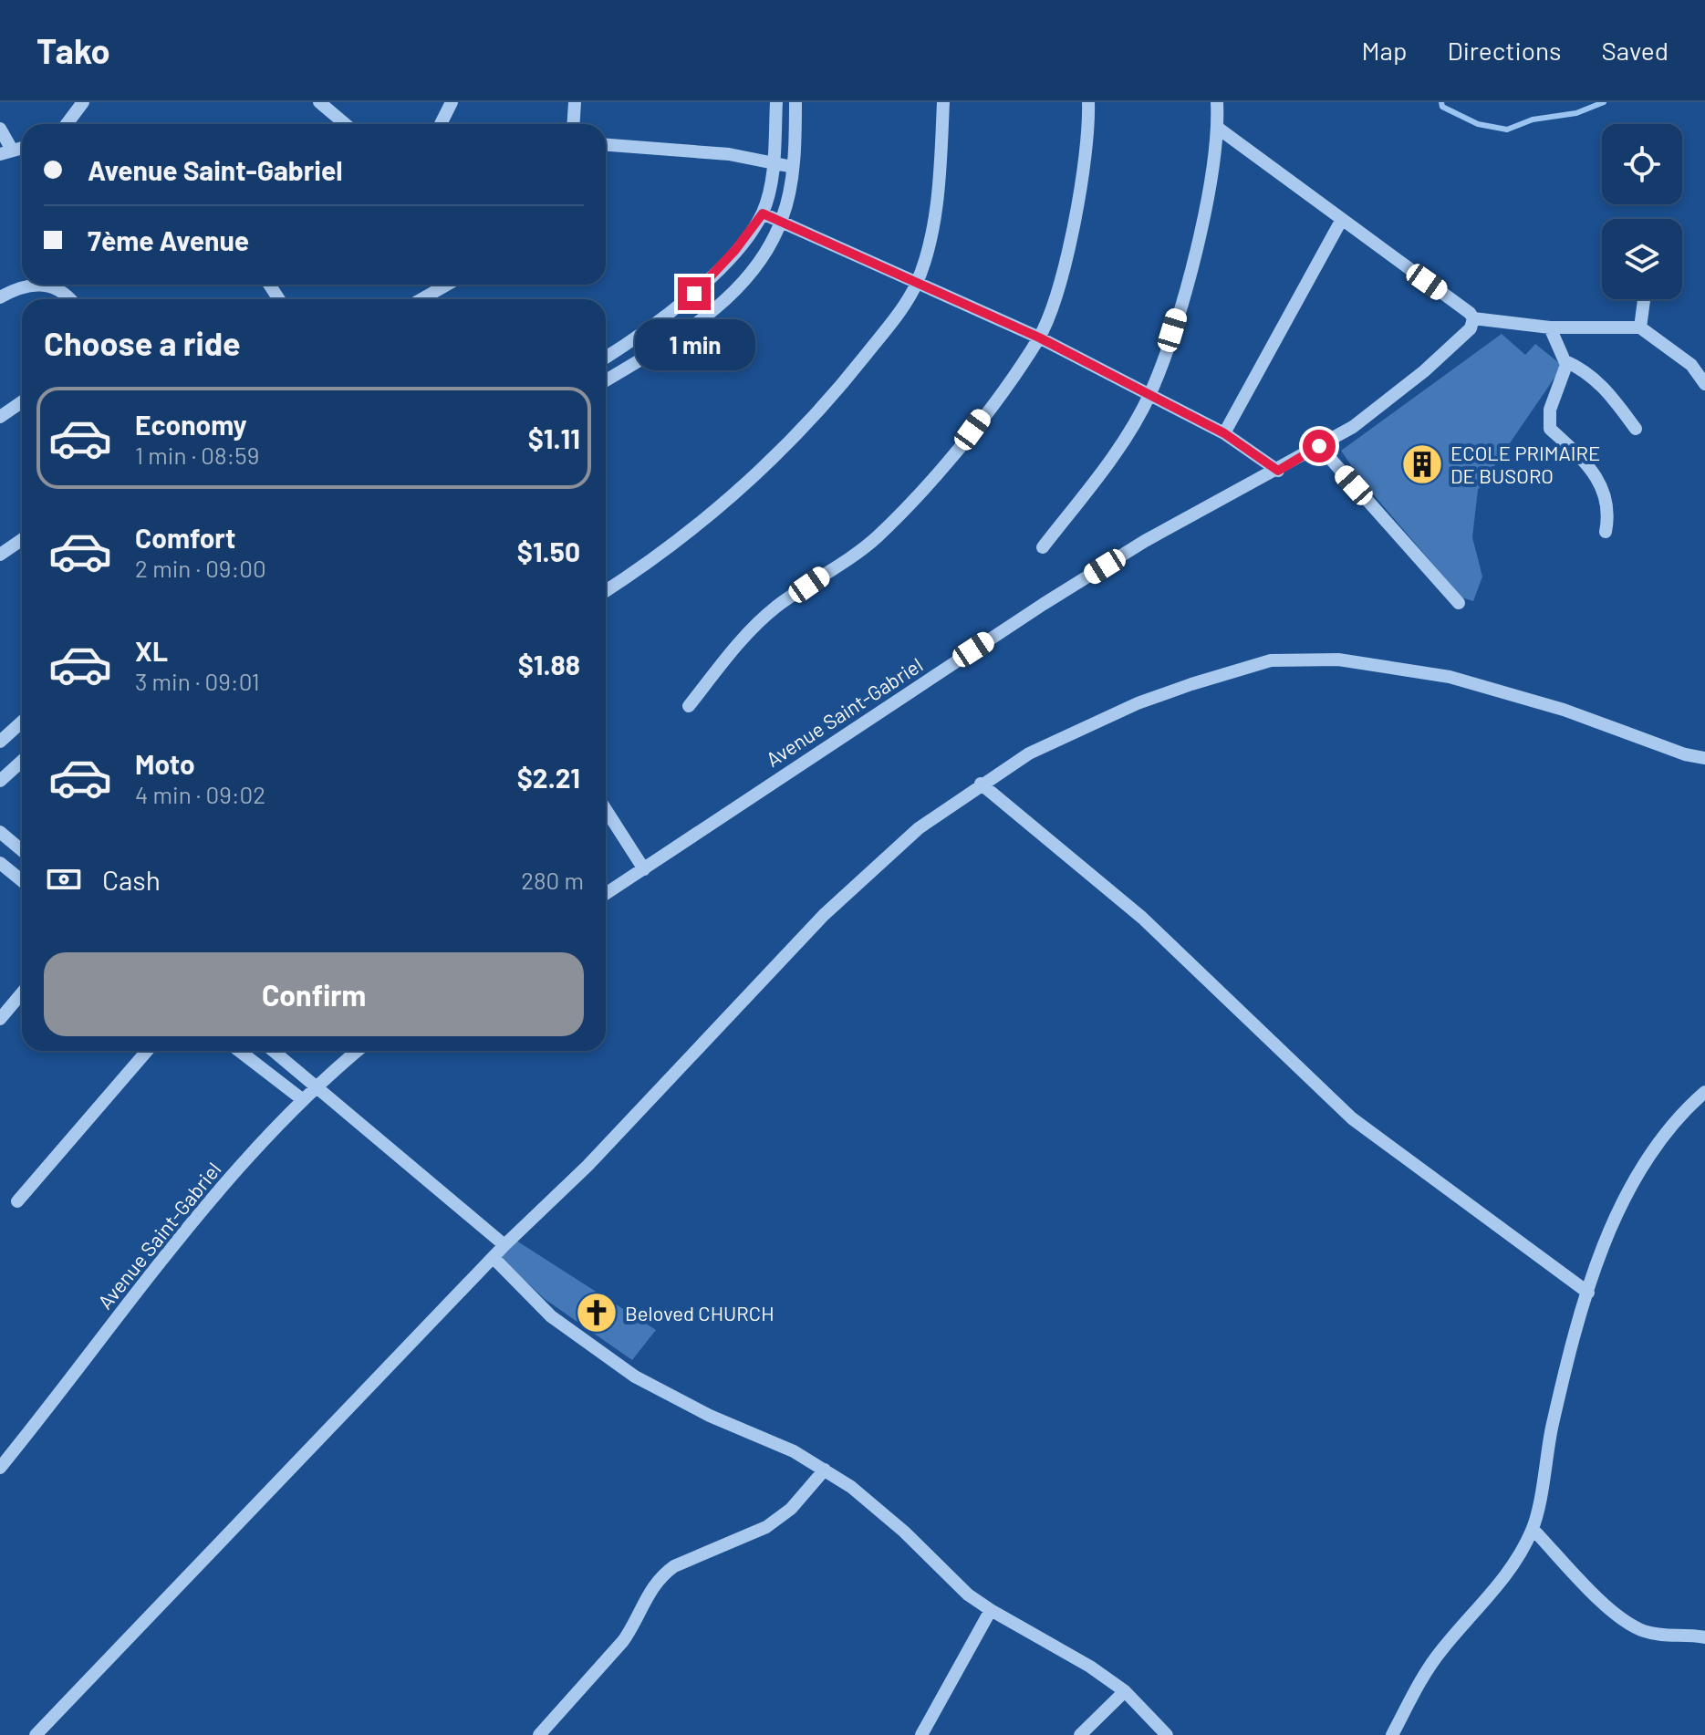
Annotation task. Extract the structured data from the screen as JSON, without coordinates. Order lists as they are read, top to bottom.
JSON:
{
  "streets": {
    "street": ["Avenue Saint-Gabriel"]
  },
  "places": {
    "building": ["ECOLE PRIMAIRE DE BUSORO"],
    "church": ["Beloved CHURCH"]
  },
  "page": {
    "header": "Tako",
    "nav": ["Map", "Directions", "Saved"],
    "banner": ["Avenue Saint-Gabriel", "7ème Avenue"],
    "heading": "Choose a ride",
    "bubble": "1 min",
    "list": [
      {
        "name": "Economy",
        "note": "1 min · 08:59",
        "value": "$1.11"
      },
      {
        "name": "Comfort",
        "note": "2 min · 09:00",
        "value": "$1.50"
      },
      {
        "name": "XL",
        "note": "3 min · 09:01",
        "value": "$1.88"
      },
      {
        "name": "Moto",
        "note": "4 min · 09:02",
        "value": "$2.21"
      }
    ],
    "pay": ["Cash", "280 m"],
    "buttons": "Confirm"
  }
}
